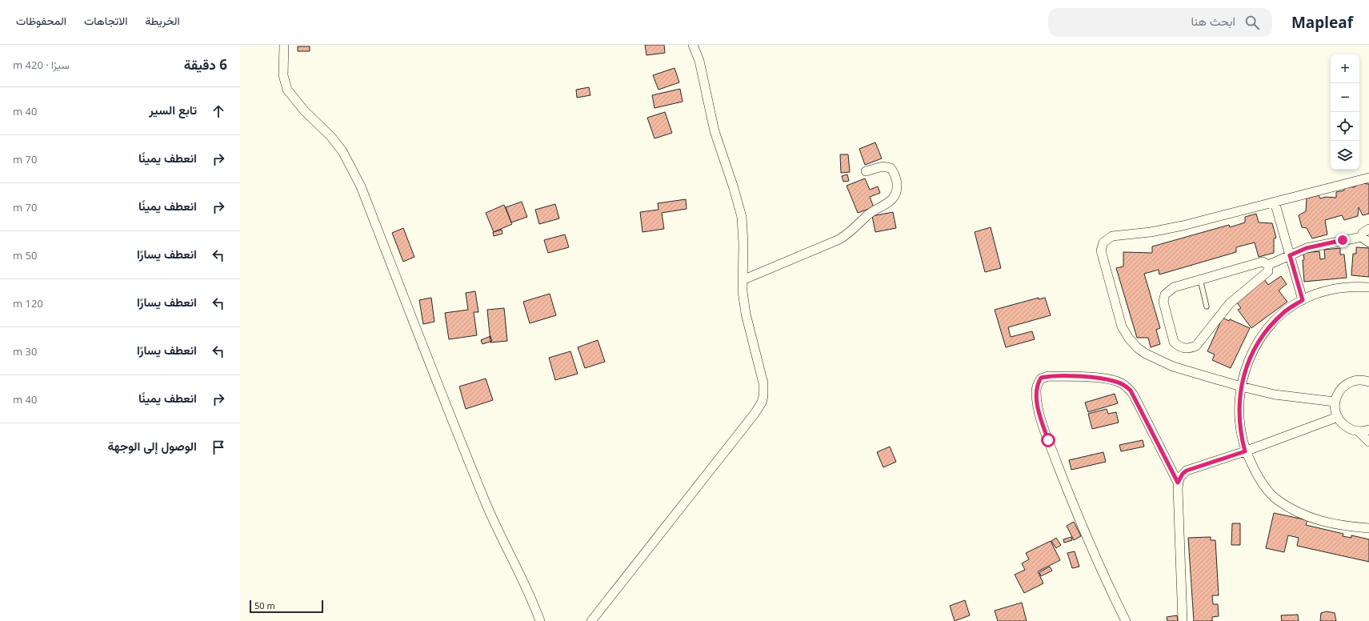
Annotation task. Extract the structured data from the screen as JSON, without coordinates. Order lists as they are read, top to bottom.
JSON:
{
  "scale_bar": "50 m",
  "page": {
    "header": "Mapleaf",
    "search": "ابحث هنا",
    "nav": ["الخريطة", "الاتجاهات", "المحفوظات"],
    "heading": ["6 دقيقة", "سيرًا · 420 m"],
    "map_buttons": ["+", "−"],
    "list": [
      ["تابع السير", "40 m"],
      ["انعطف يمينًا", "70 m"],
      ["انعطف يمينًا", "70 m"],
      ["انعطف يسارًا", "50 m"],
      ["انعطف يسارًا", "120 m"],
      ["انعطف يسارًا", "30 m"],
      ["انعطف يمينًا", "40 m"],
      "الوصول إلى الوجهة"
    ],
    "scale": "50 m"
  }
}
